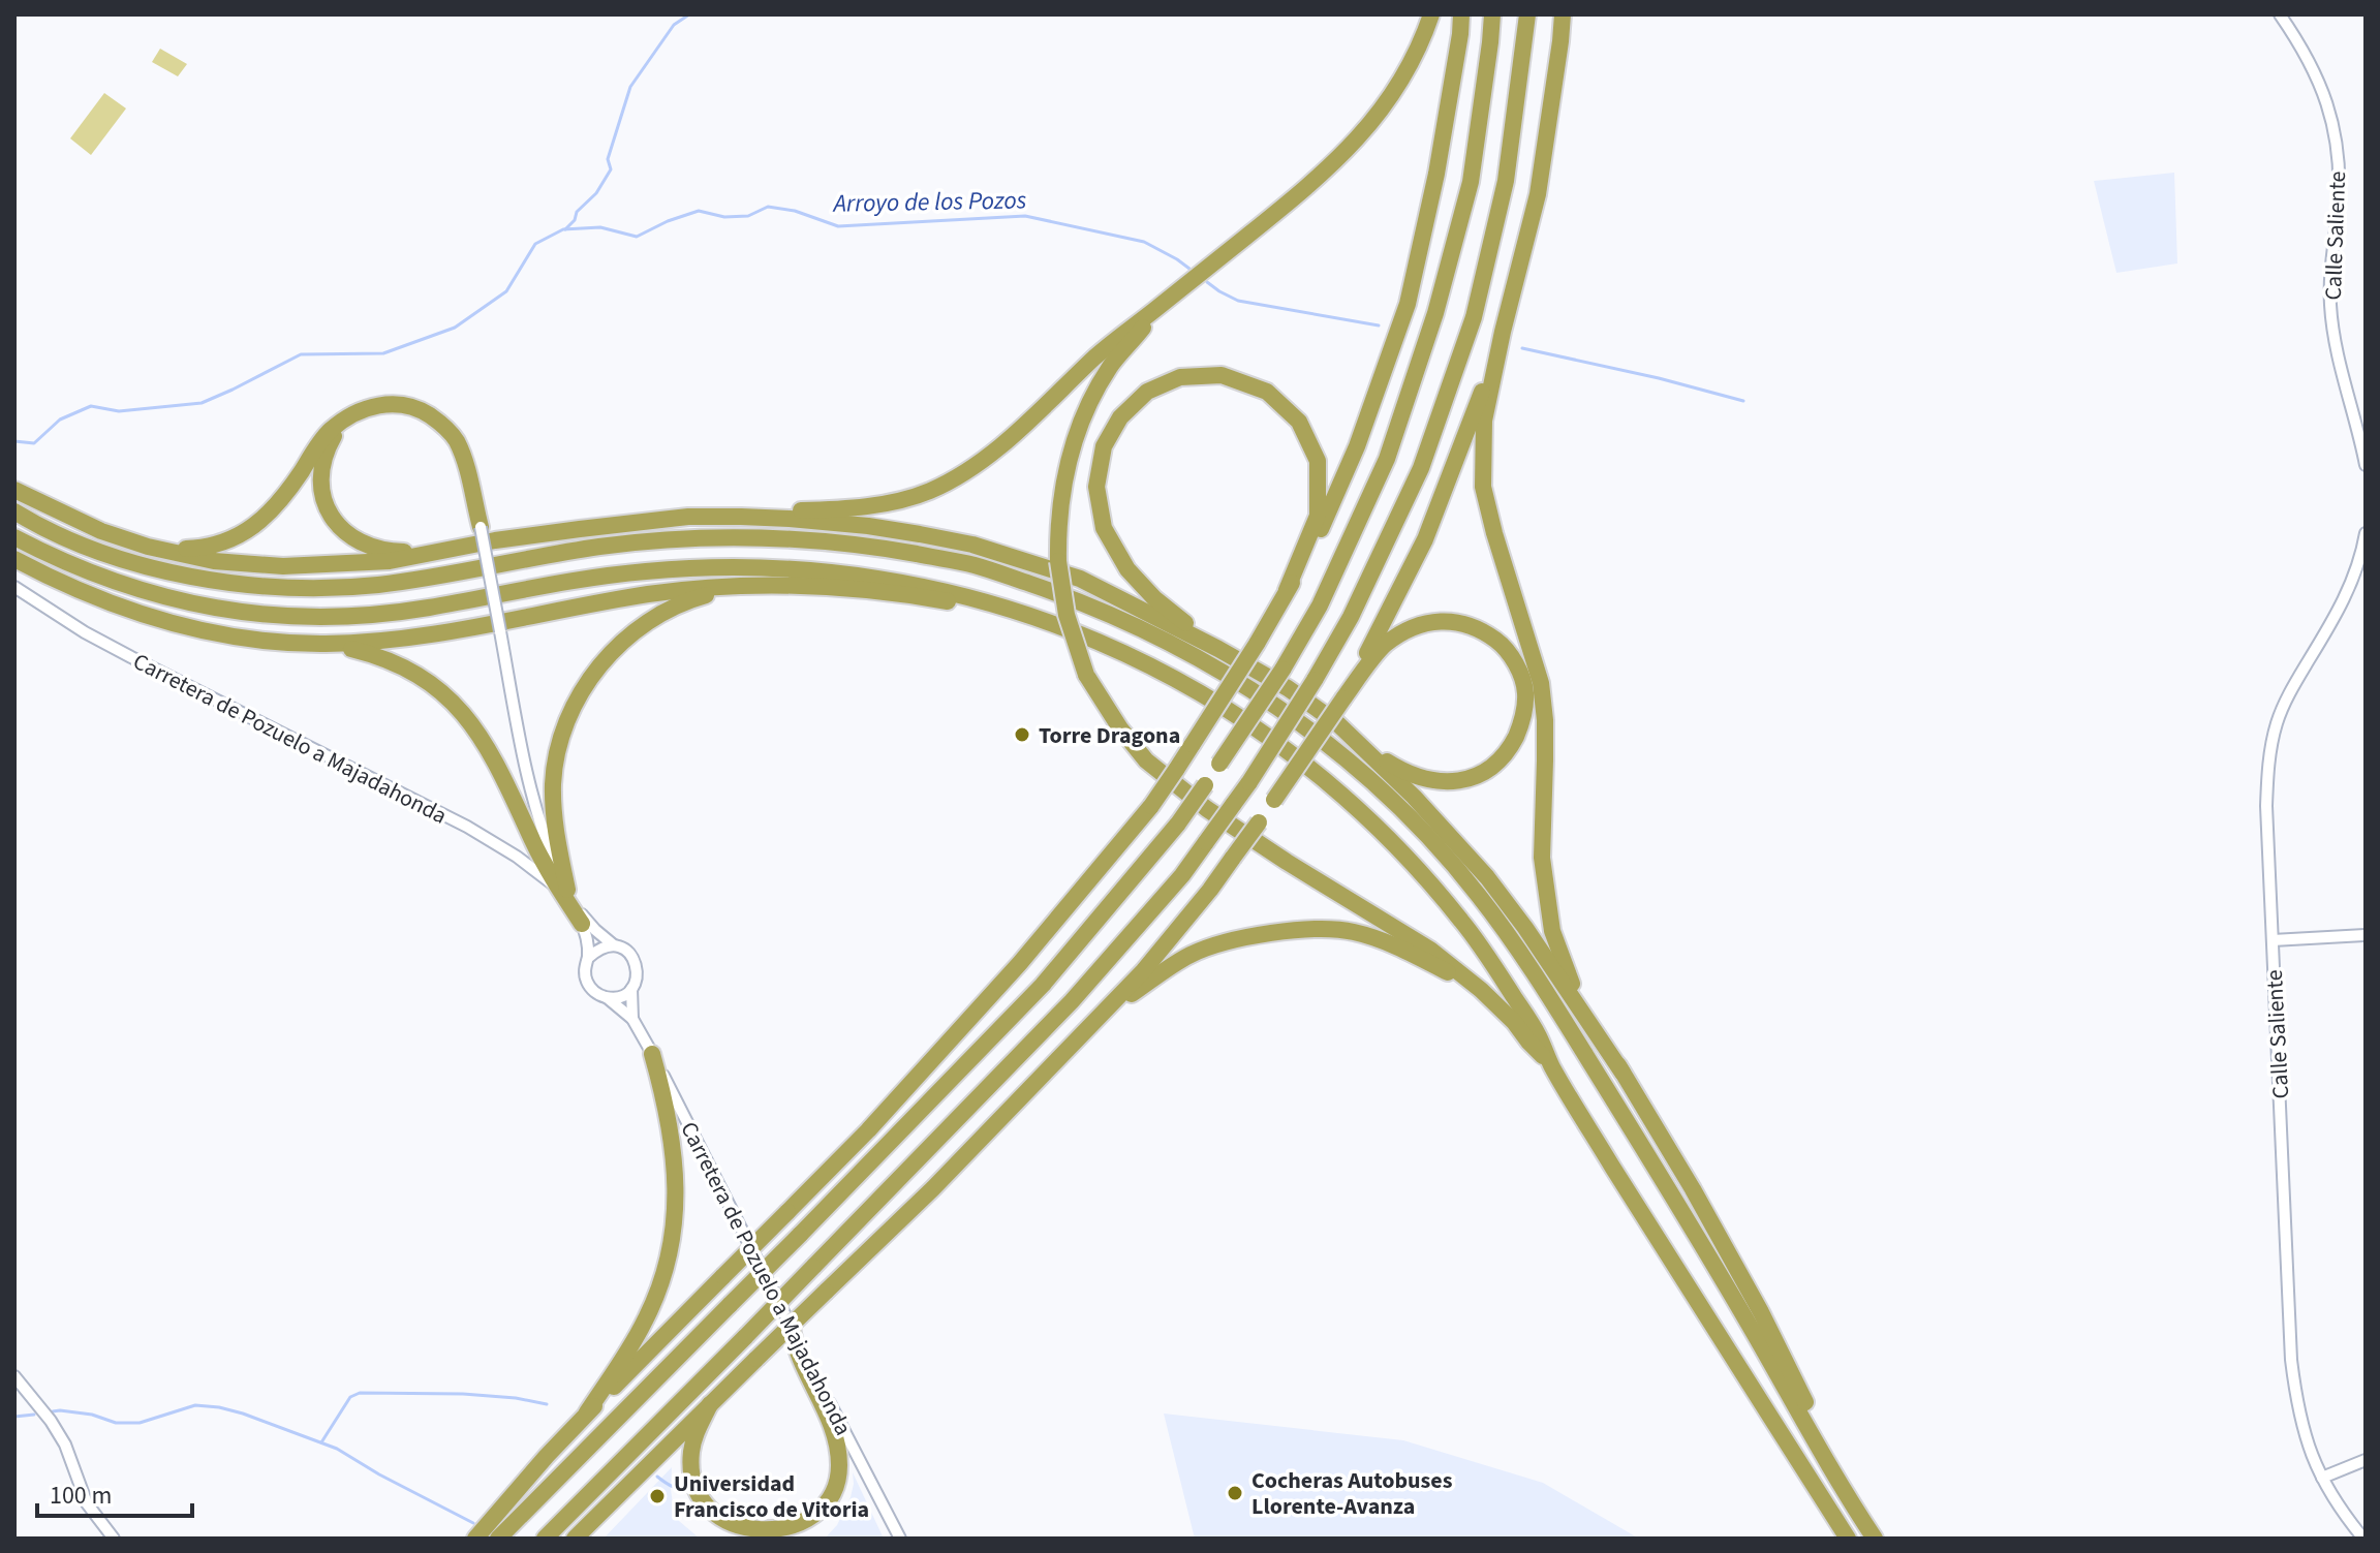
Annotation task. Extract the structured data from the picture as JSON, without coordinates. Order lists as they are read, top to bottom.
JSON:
{
  "streets": {
    "street": ["Calle Saliente", "Carretera de Pozuelo a Majadahonda"]
  },
  "water": ["Arroyo de los Pozos"],
  "places": ["Torre Dragona", "Cocheras Autobuses Llorente-Avanza", "Universidad Francisco de Vitoria"],
  "scale_bar": "100 m"
}
